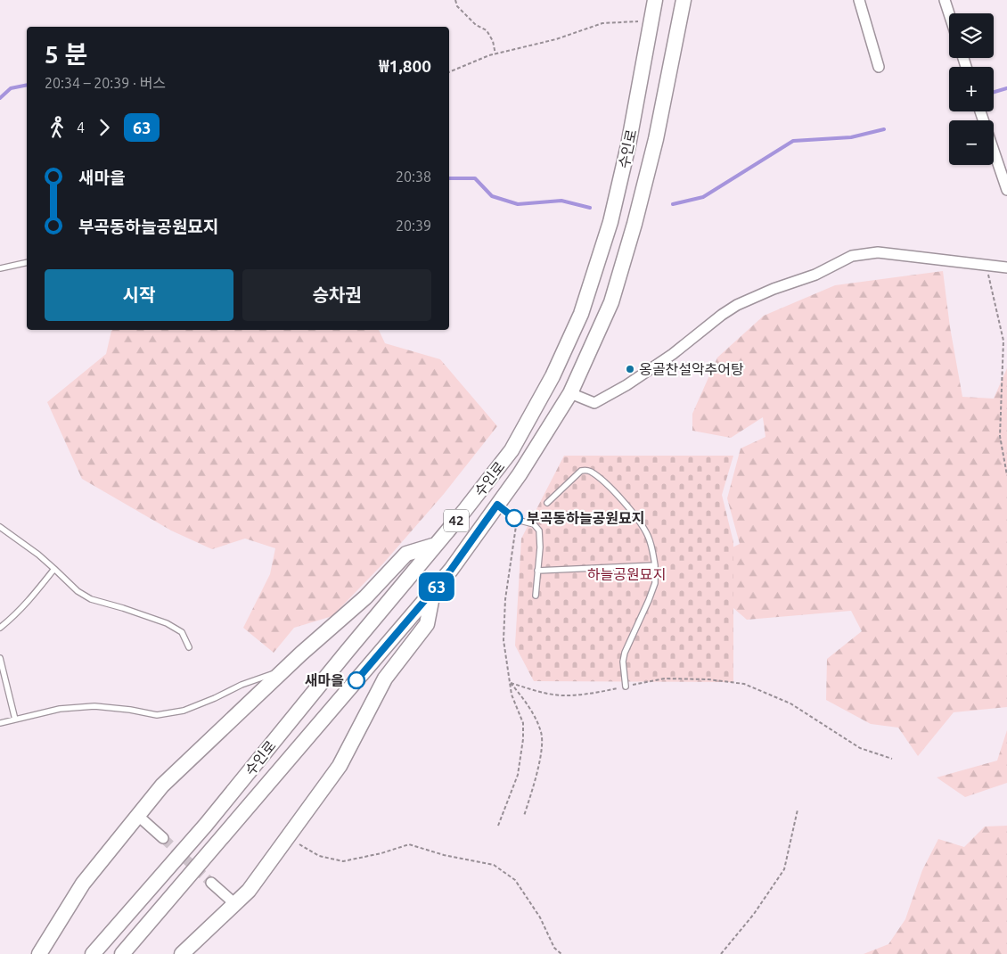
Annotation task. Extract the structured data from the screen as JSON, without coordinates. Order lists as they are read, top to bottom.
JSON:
{
  "streets": {
    "main road": ["수인로", "42"]
  },
  "parks": ["하늘공원묘지"],
  "places": ["옹골찬설악추어탕", "부곡동하늘공원묘지", "새마을"],
  "lines": ["bus line 63"],
  "page": {
    "on_map": "63",
    "map_buttons": ["+", "−"],
    "heading": ["5 분", "20:34 – 20:39 · 버스", "₩1,800"],
    "legs": ["4", "63"],
    "list": [
      {
        "name": "새마을",
        "value": "20:38"
      },
      {
        "name": "부곡동하늘공원묘지",
        "value": "20:39"
      }
    ],
    "buttons": ["시작", "승차권"]
  }
}
